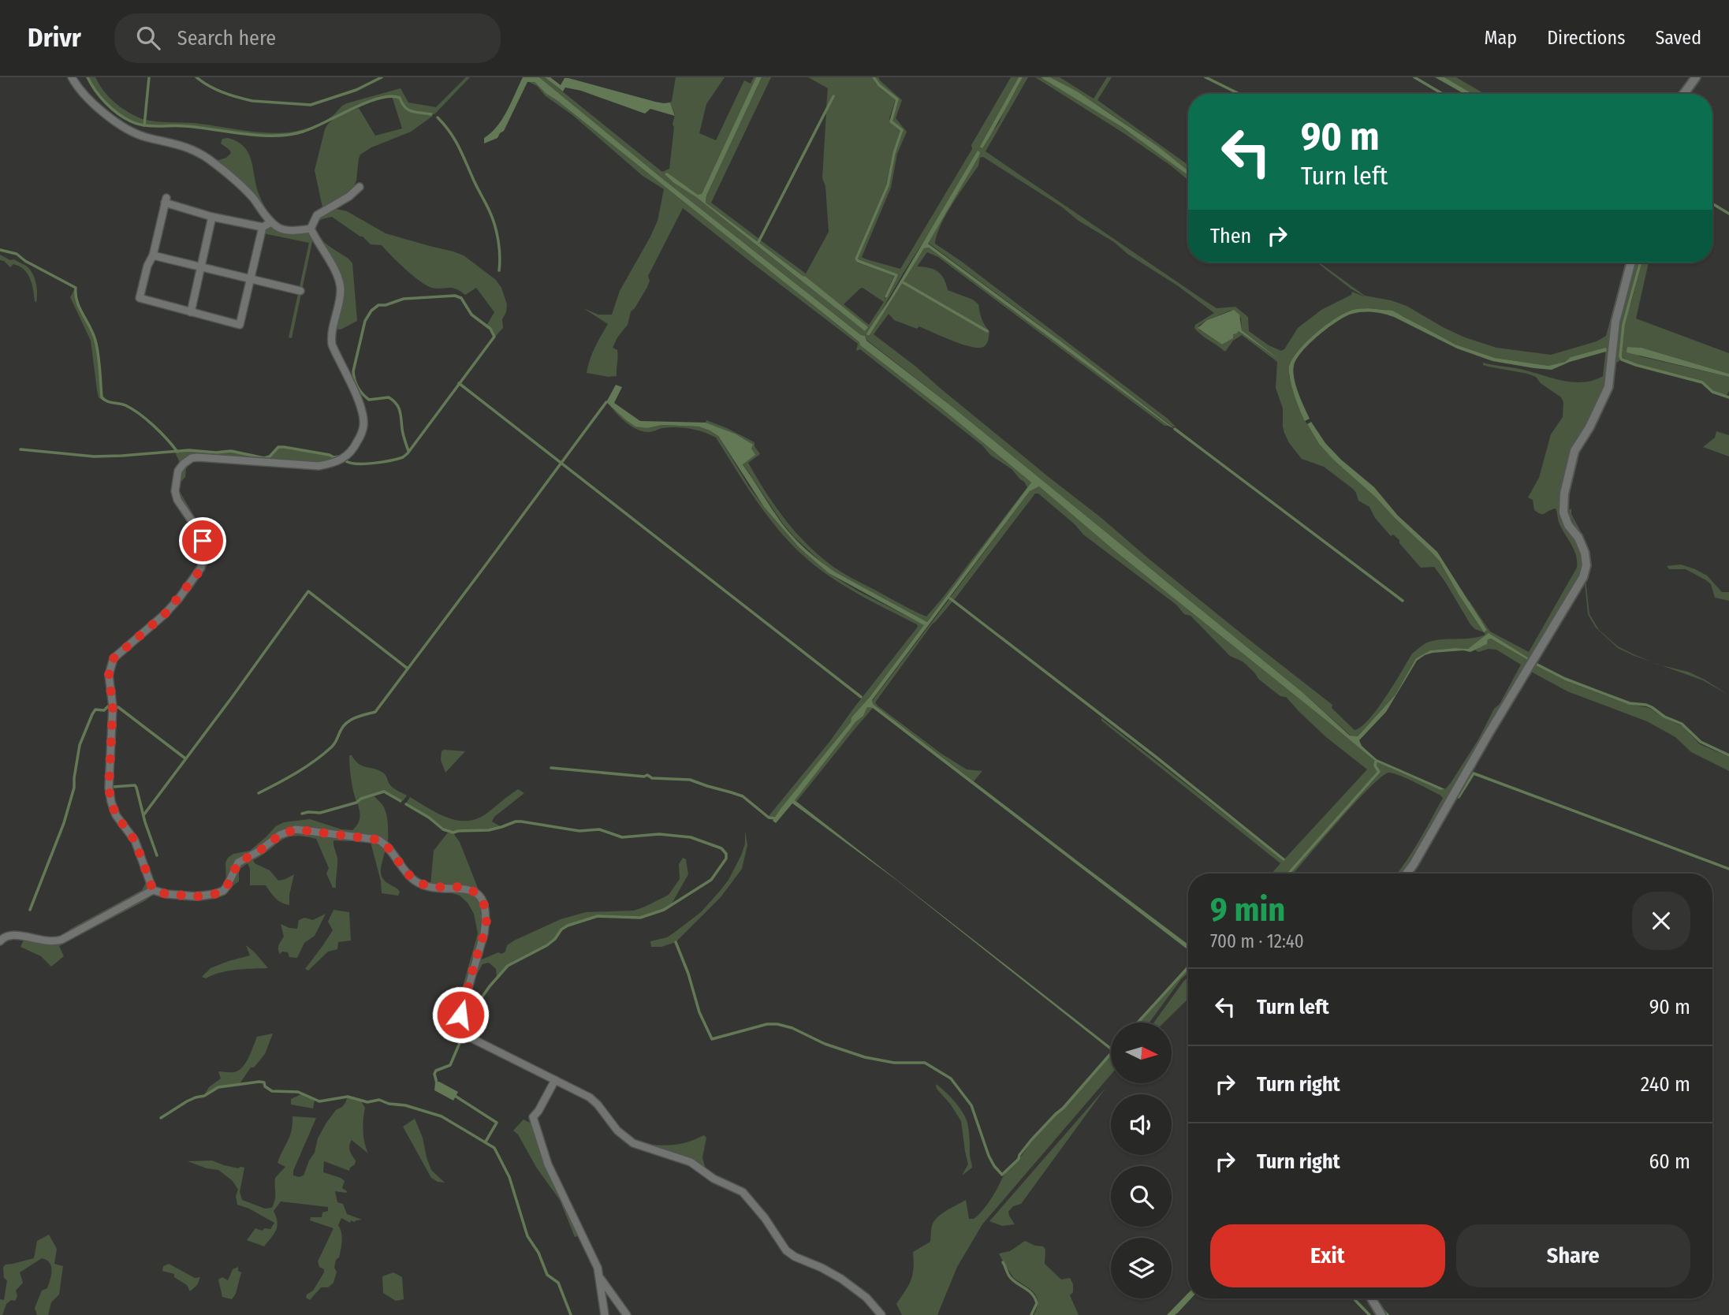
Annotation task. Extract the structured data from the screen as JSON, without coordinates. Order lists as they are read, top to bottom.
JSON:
{
  "north": "right",
  "page": {
    "header": "Drivr",
    "search": "Search here",
    "nav": ["Map", "Directions", "Saved"],
    "turn": ["90 m", "Turn left"],
    "then": "Then",
    "heading": ["9 min", "700 m · 12:40"],
    "list": [
      {
        "name": "Turn left",
        "value": "90 m"
      },
      {
        "name": "Turn right",
        "value": "240 m"
      },
      {
        "name": "Turn right",
        "value": "60 m"
      }
    ],
    "buttons": ["Exit", "Share"]
  }
}
